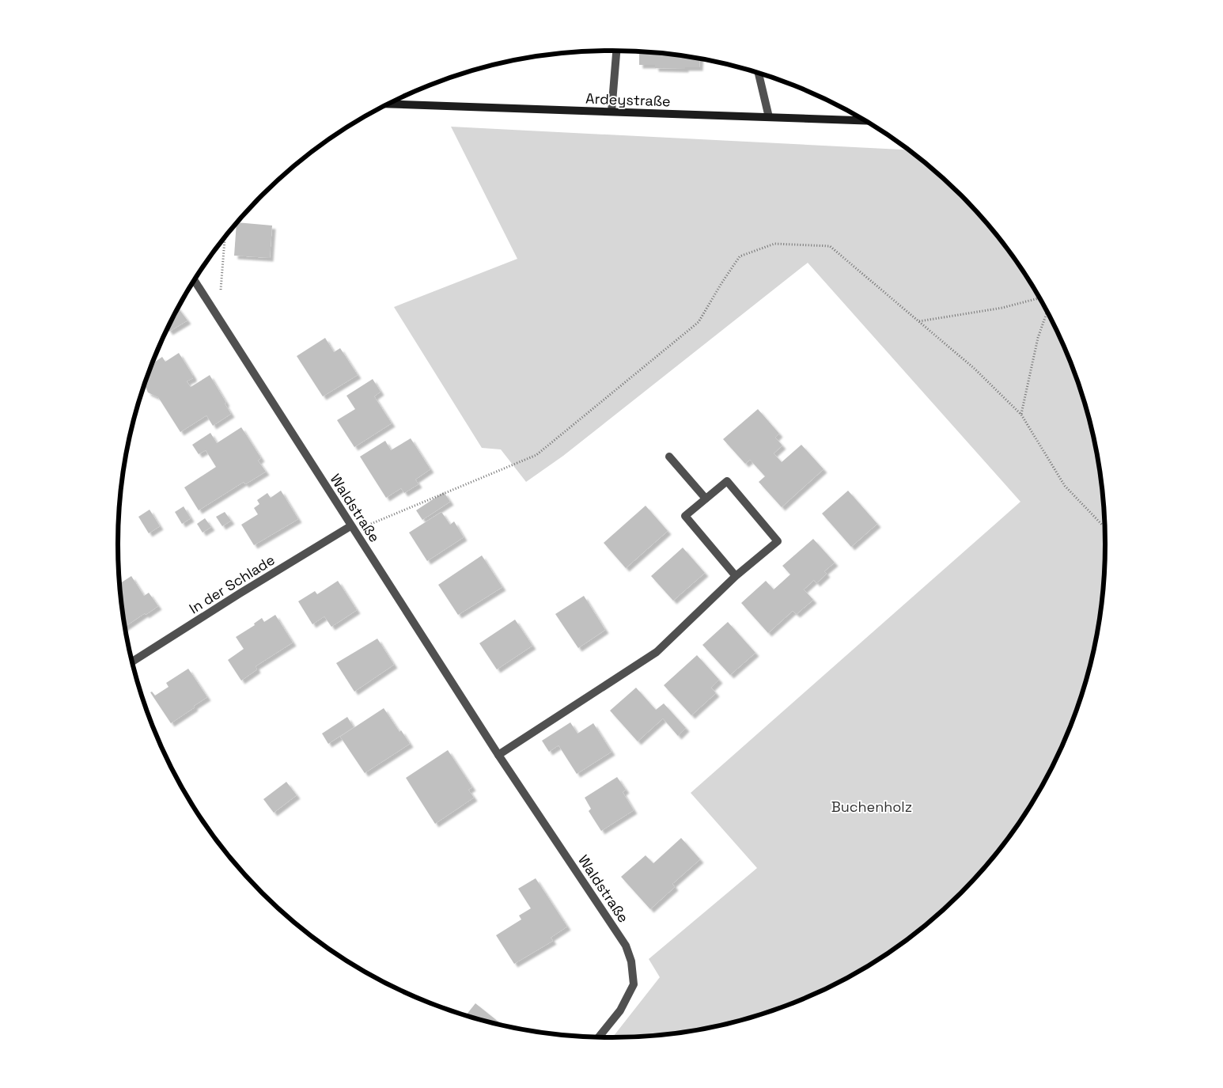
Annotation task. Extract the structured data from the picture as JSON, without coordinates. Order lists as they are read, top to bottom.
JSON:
{
  "streets": {
    "main road": ["Ardeystraße"],
    "street": ["Waldstraße", "In der Schlade"]
  },
  "crossings": [
    ["Waldstraße", "In der Schlade"]
  ],
  "parks": ["Buchenholz"]
}
